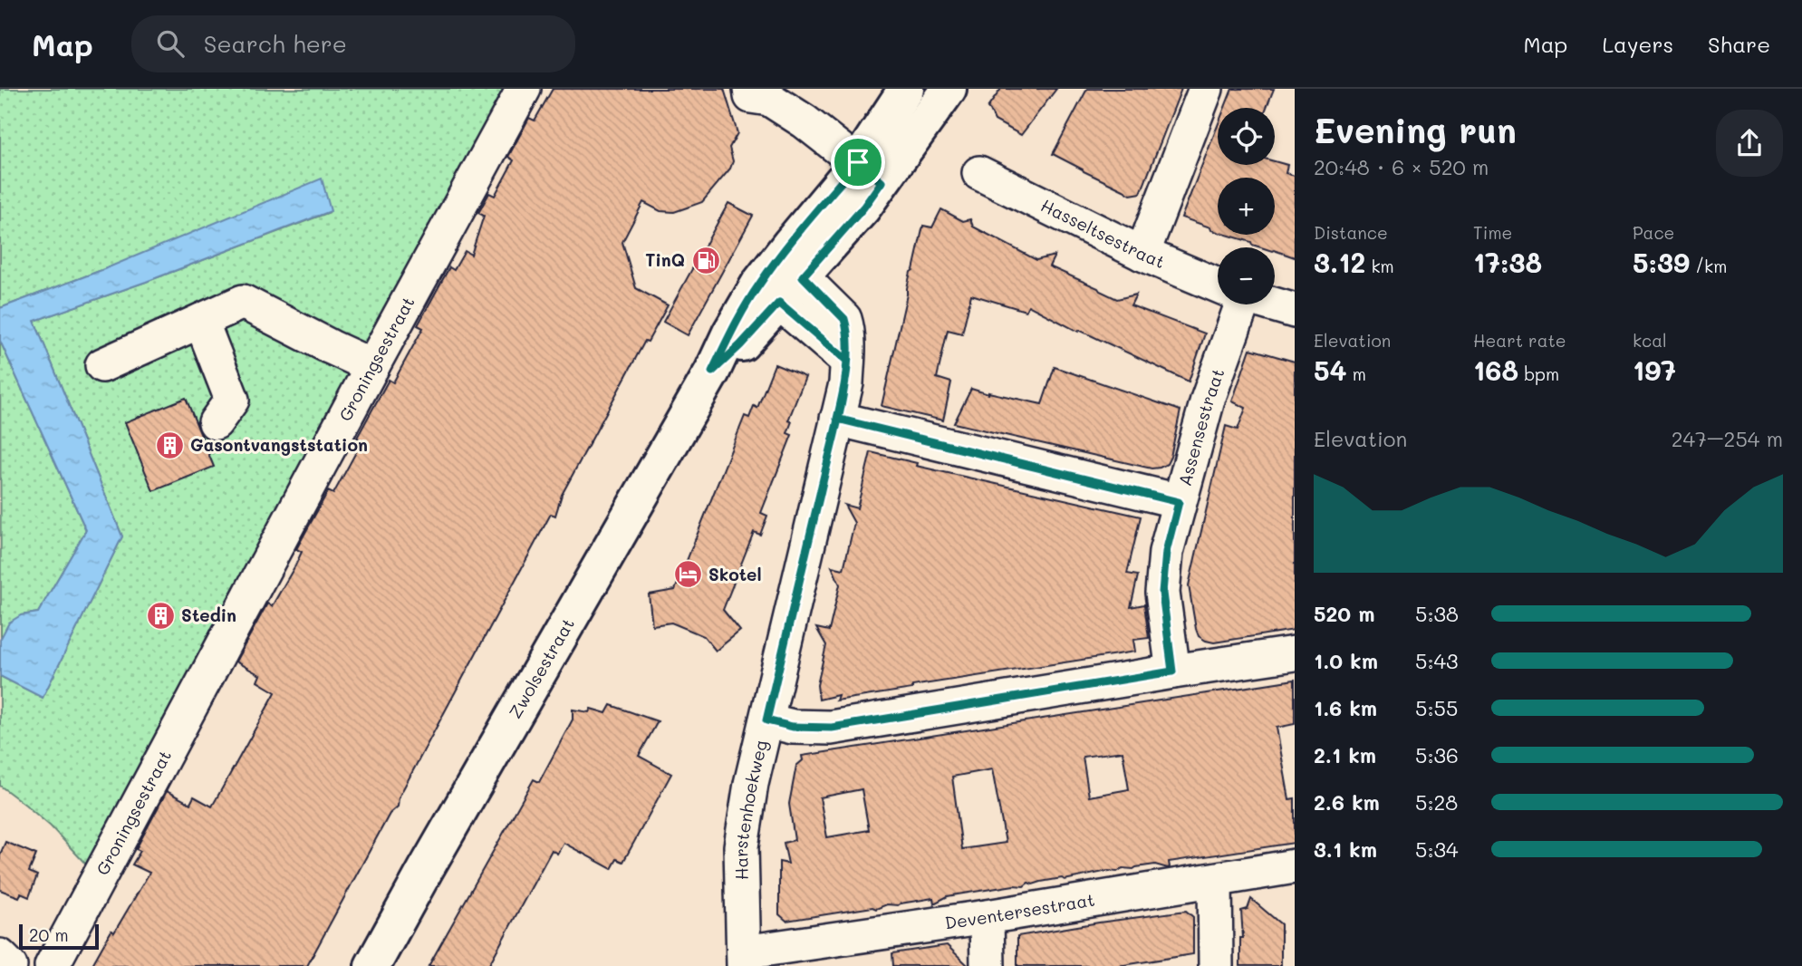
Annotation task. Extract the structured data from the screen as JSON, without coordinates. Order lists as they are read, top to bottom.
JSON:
{
  "streets": {
    "main road": ["Zwolsestraat"],
    "street": [
      "Hasseltsestraat",
      "Groningsestraat",
      "Assensestraat",
      "Harstenhoekweg",
      "Deventersestraat"
    ]
  },
  "crossings": [
    ["Zwolsestraat", "Harstenhoekweg"],
    ["Harstenhoekweg", "Deventersestraat"]
  ],
  "places": {
    "fuel station": ["TinQ"],
    "building": ["Gasontvangststation", "Stedin"],
    "hotel": ["Skotel"]
  },
  "scale_bar": "20 m",
  "page": {
    "header": "Map",
    "search": "Search here",
    "nav": ["Map", "Layers", "Share"],
    "heading": ["Evening run", "20:48 · 6 × 520 m"],
    "map_buttons": ["+", "−"],
    "stats": [
      ["Distance", "3.12 km"],
      ["Time", "17:38"],
      ["Pace", "5:39 /km"],
      ["Elevation", "54 m"],
      ["Heart rate", "168 bpm"],
      ["kcal", "197"]
    ],
    "chart": ["Elevation", "247–254 m"],
    "list": [
      {
        "name": "520 m",
        "note": "5:38"
      },
      {
        "name": "1.0 km",
        "note": "5:43"
      },
      {
        "name": "1.6 km",
        "note": "5:55"
      },
      {
        "name": "2.1 km",
        "note": "5:36"
      },
      {
        "name": "2.6 km",
        "note": "5:28"
      },
      {
        "name": "3.1 km",
        "note": "5:34"
      }
    ],
    "scale": "20 m"
  }
}
